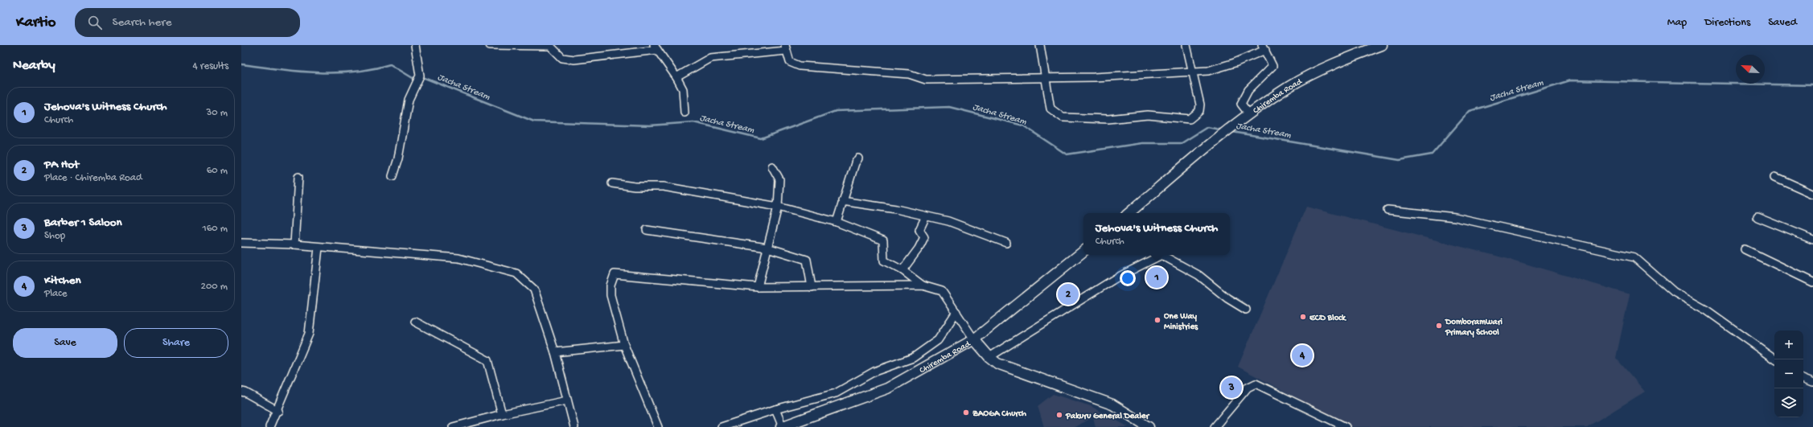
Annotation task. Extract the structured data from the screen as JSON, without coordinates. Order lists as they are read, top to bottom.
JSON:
{
  "streets": {
    "main road": ["Chiremba Road"]
  },
  "water": ["Jacha Stream"],
  "places": [
    "ECD Block",
    "One Way Ministries",
    "Domboramwari Primary School",
    "ZAOGA Church",
    "Pakuru General Dealer"
  ],
  "north": "top left",
  "page": {
    "header": "Kartio",
    "search": "Search here",
    "nav": ["Map", "Directions", "Saved"],
    "heading": ["Nearby", "4 results"],
    "list": [
      {
        "mark": "1",
        "name": "Jehova's Witness Church",
        "note": "Church",
        "value": "30 m"
      },
      {
        "mark": "2",
        "name": "PA Hot",
        "note": "Place · Chiremba Road",
        "value": "60 m"
      },
      {
        "mark": "3",
        "name": "Barber 1 Saloon",
        "note": "Shop",
        "value": "160 m"
      },
      {
        "mark": "4",
        "name": "Kitchen",
        "note": "Place",
        "value": "200 m"
      }
    ],
    "popup": ["Jehova's Witness Church", "Church"],
    "pins": [
      "1",
      "2",
      "4",
      "3"
    ],
    "buttons": ["Save", "Share"],
    "map_buttons": ["+", "−"]
  }
}
